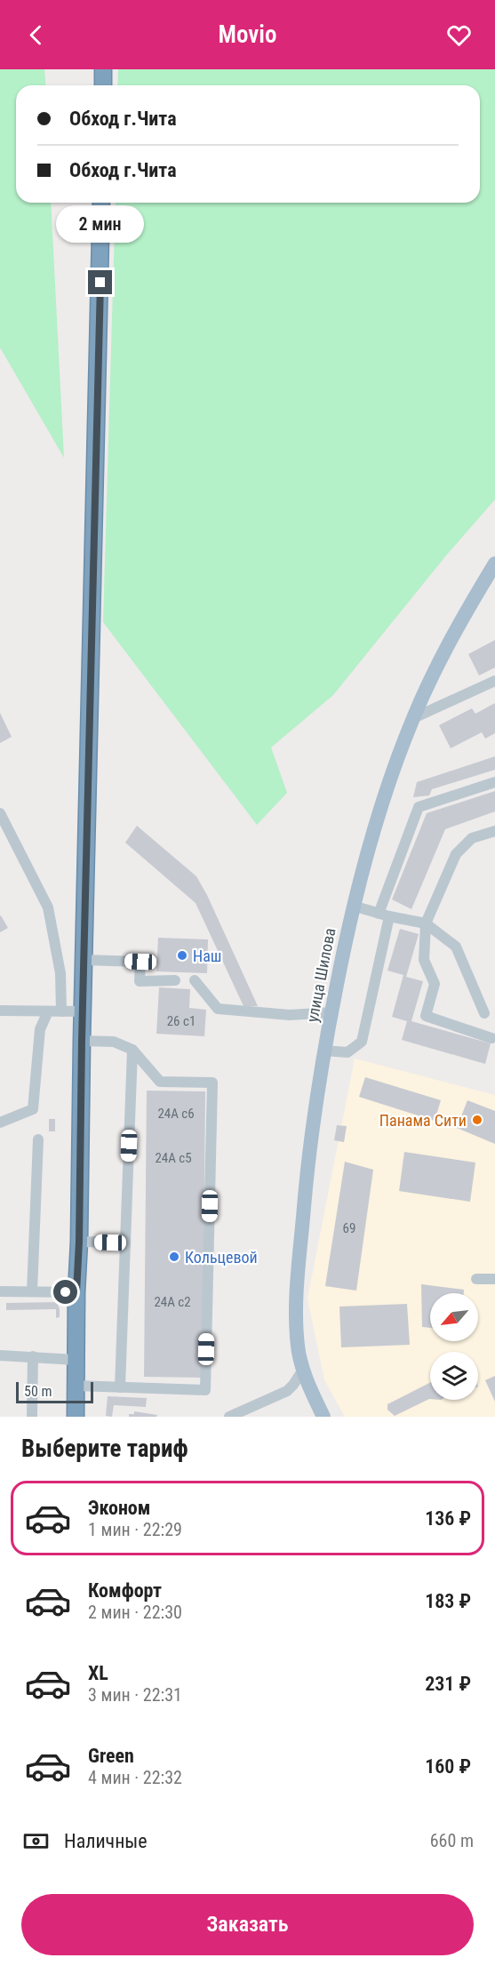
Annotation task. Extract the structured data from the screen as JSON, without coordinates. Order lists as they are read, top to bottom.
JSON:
{
  "streets": {
    "main road": ["улица Шилова"]
  },
  "places": ["Наш", "Панама Сити", "Кольцевой"],
  "house_numbers": [
    "26 с1",
    "24А с6",
    "24А с5",
    "69",
    "24А с2"
  ],
  "scale_bar": "50 m",
  "north": "bottom left",
  "page": {
    "header": "Movio",
    "banner": ["Обход г.Чита", "Обход г.Чита"],
    "bubble": "2 мин",
    "scale": "50 m",
    "heading": "Выберите тариф",
    "list": [
      {
        "name": "Эконом",
        "note": "1 мин · 22:29",
        "value": "136 ₽"
      },
      {
        "name": "Комфорт",
        "note": "2 мин · 22:30",
        "value": "183 ₽"
      },
      {
        "name": "XL",
        "note": "3 мин · 22:31",
        "value": "231 ₽"
      },
      {
        "name": "Green",
        "note": "4 мин · 22:32",
        "value": "160 ₽"
      }
    ],
    "pay": ["Наличные", "660 m"],
    "buttons": "Заказать"
  }
}
